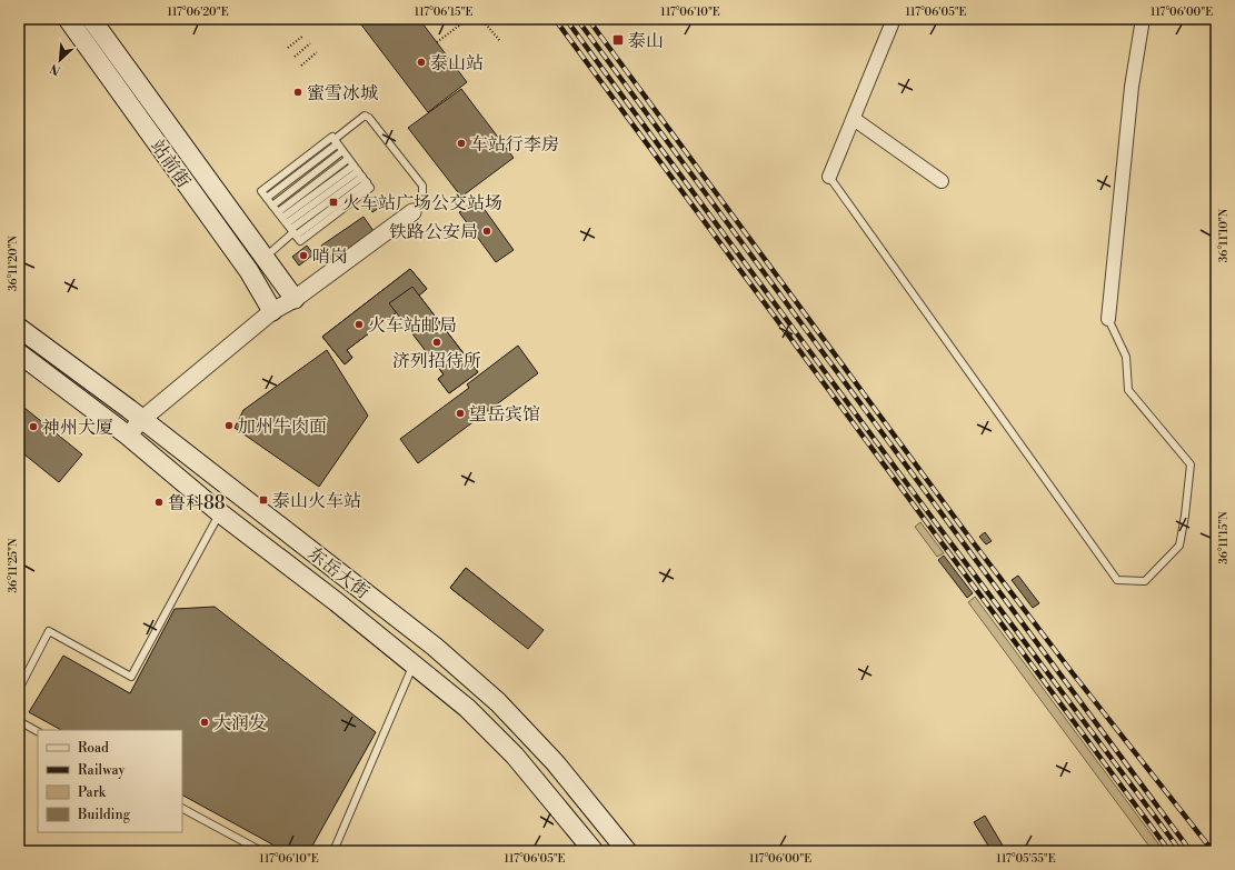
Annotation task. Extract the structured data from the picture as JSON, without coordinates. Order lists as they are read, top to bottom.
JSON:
{
  "streets": {
    "main road": ["站前街", "东岳大街"]
  },
  "places": {
    "transit": ["泰山", "火车站广场公交站场", "泰山火车站"],
    "other": [
      "泰山站",
      "蜜雪冰城",
      "车站行李房",
      "铁路公安局",
      "哨岗",
      "火车站邮局",
      "济列招待所",
      "望岳宾馆",
      "加州牛肉面",
      "神州大厦",
      "鲁科88",
      "大润发"
    ]
  },
  "legend": [
    "Road",
    "Railway",
    "Park",
    "Building"
  ],
  "north": "bottom left",
  "coordinates": [
    "117°06'20\"E",
    "117°06'15\"E",
    "117°06'10\"E",
    "117°06'05\"E",
    "117°06'00\"E",
    "36°11'10\"N",
    "36°11'20\"N",
    "36°11'15\"N",
    "36°11'25\"N",
    "117°05'55\"E"
  ]
}
